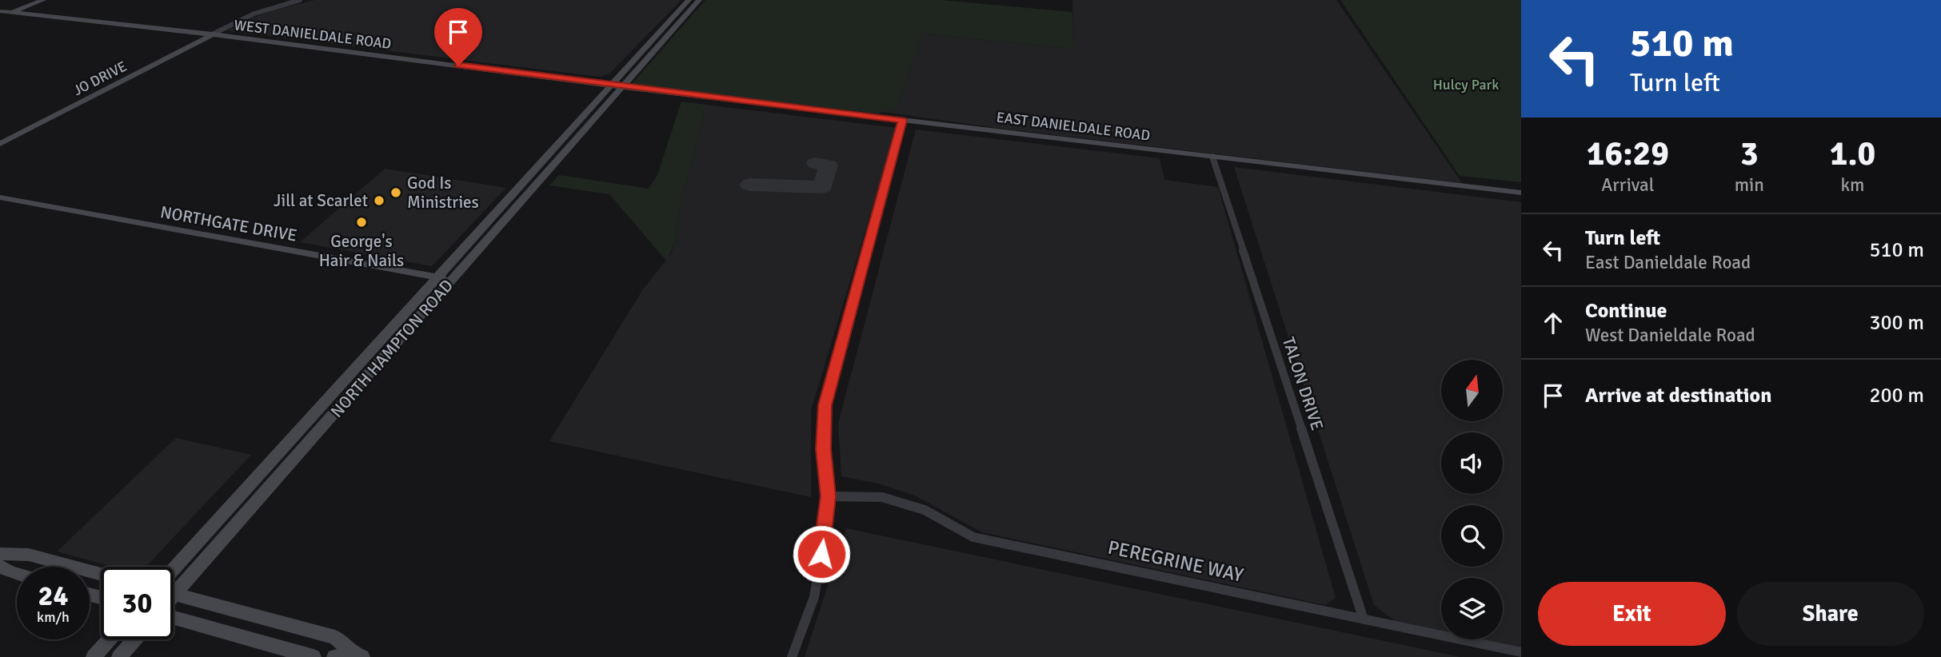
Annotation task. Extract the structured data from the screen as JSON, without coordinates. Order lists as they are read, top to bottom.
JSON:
{
  "streets": {
    "main road": [
      "WEST DANIELDALE ROAD",
      "JO DRIVE",
      "EAST DANIELDALE ROAD",
      "NORTHGATE DRIVE",
      "NORTH HAMPTON ROAD"
    ],
    "street": ["TALON DRIVE", "PEREGRINE WAY"]
  },
  "crossings": [
    ["WEST DANIELDALE ROAD", "JO DRIVE"],
    ["WEST DANIELDALE ROAD", "EAST DANIELDALE ROAD"],
    ["WEST DANIELDALE ROAD", "NORTH HAMPTON ROAD"],
    ["EAST DANIELDALE ROAD", "NORTH HAMPTON ROAD"],
    ["EAST DANIELDALE ROAD", "TALON DRIVE"],
    ["NORTHGATE DRIVE", "NORTH HAMPTON ROAD"],
    ["TALON DRIVE", "PEREGRINE WAY"]
  ],
  "parks": ["Hulcy Park"],
  "places": ["God Is Ministries", "Jill at Scarlet", "George's Hair & Nails"],
  "north": "top",
  "page": {
    "turn": ["510 m", "Turn left"],
    "eta": [
      "16:29",
      "Arrival",
      "3",
      "min",
      "1.0",
      "km"
    ],
    "list": [
      {
        "name": "Turn left",
        "note": "East Danieldale Road",
        "value": "510 m"
      },
      {
        "name": "Continue",
        "note": "West Danieldale Road",
        "value": "300 m"
      },
      {
        "name": "Arrive at destination",
        "value": "200 m"
      }
    ],
    "speed": "24 km/h",
    "limit": "30",
    "buttons": ["Exit", "Share"]
  }
}
